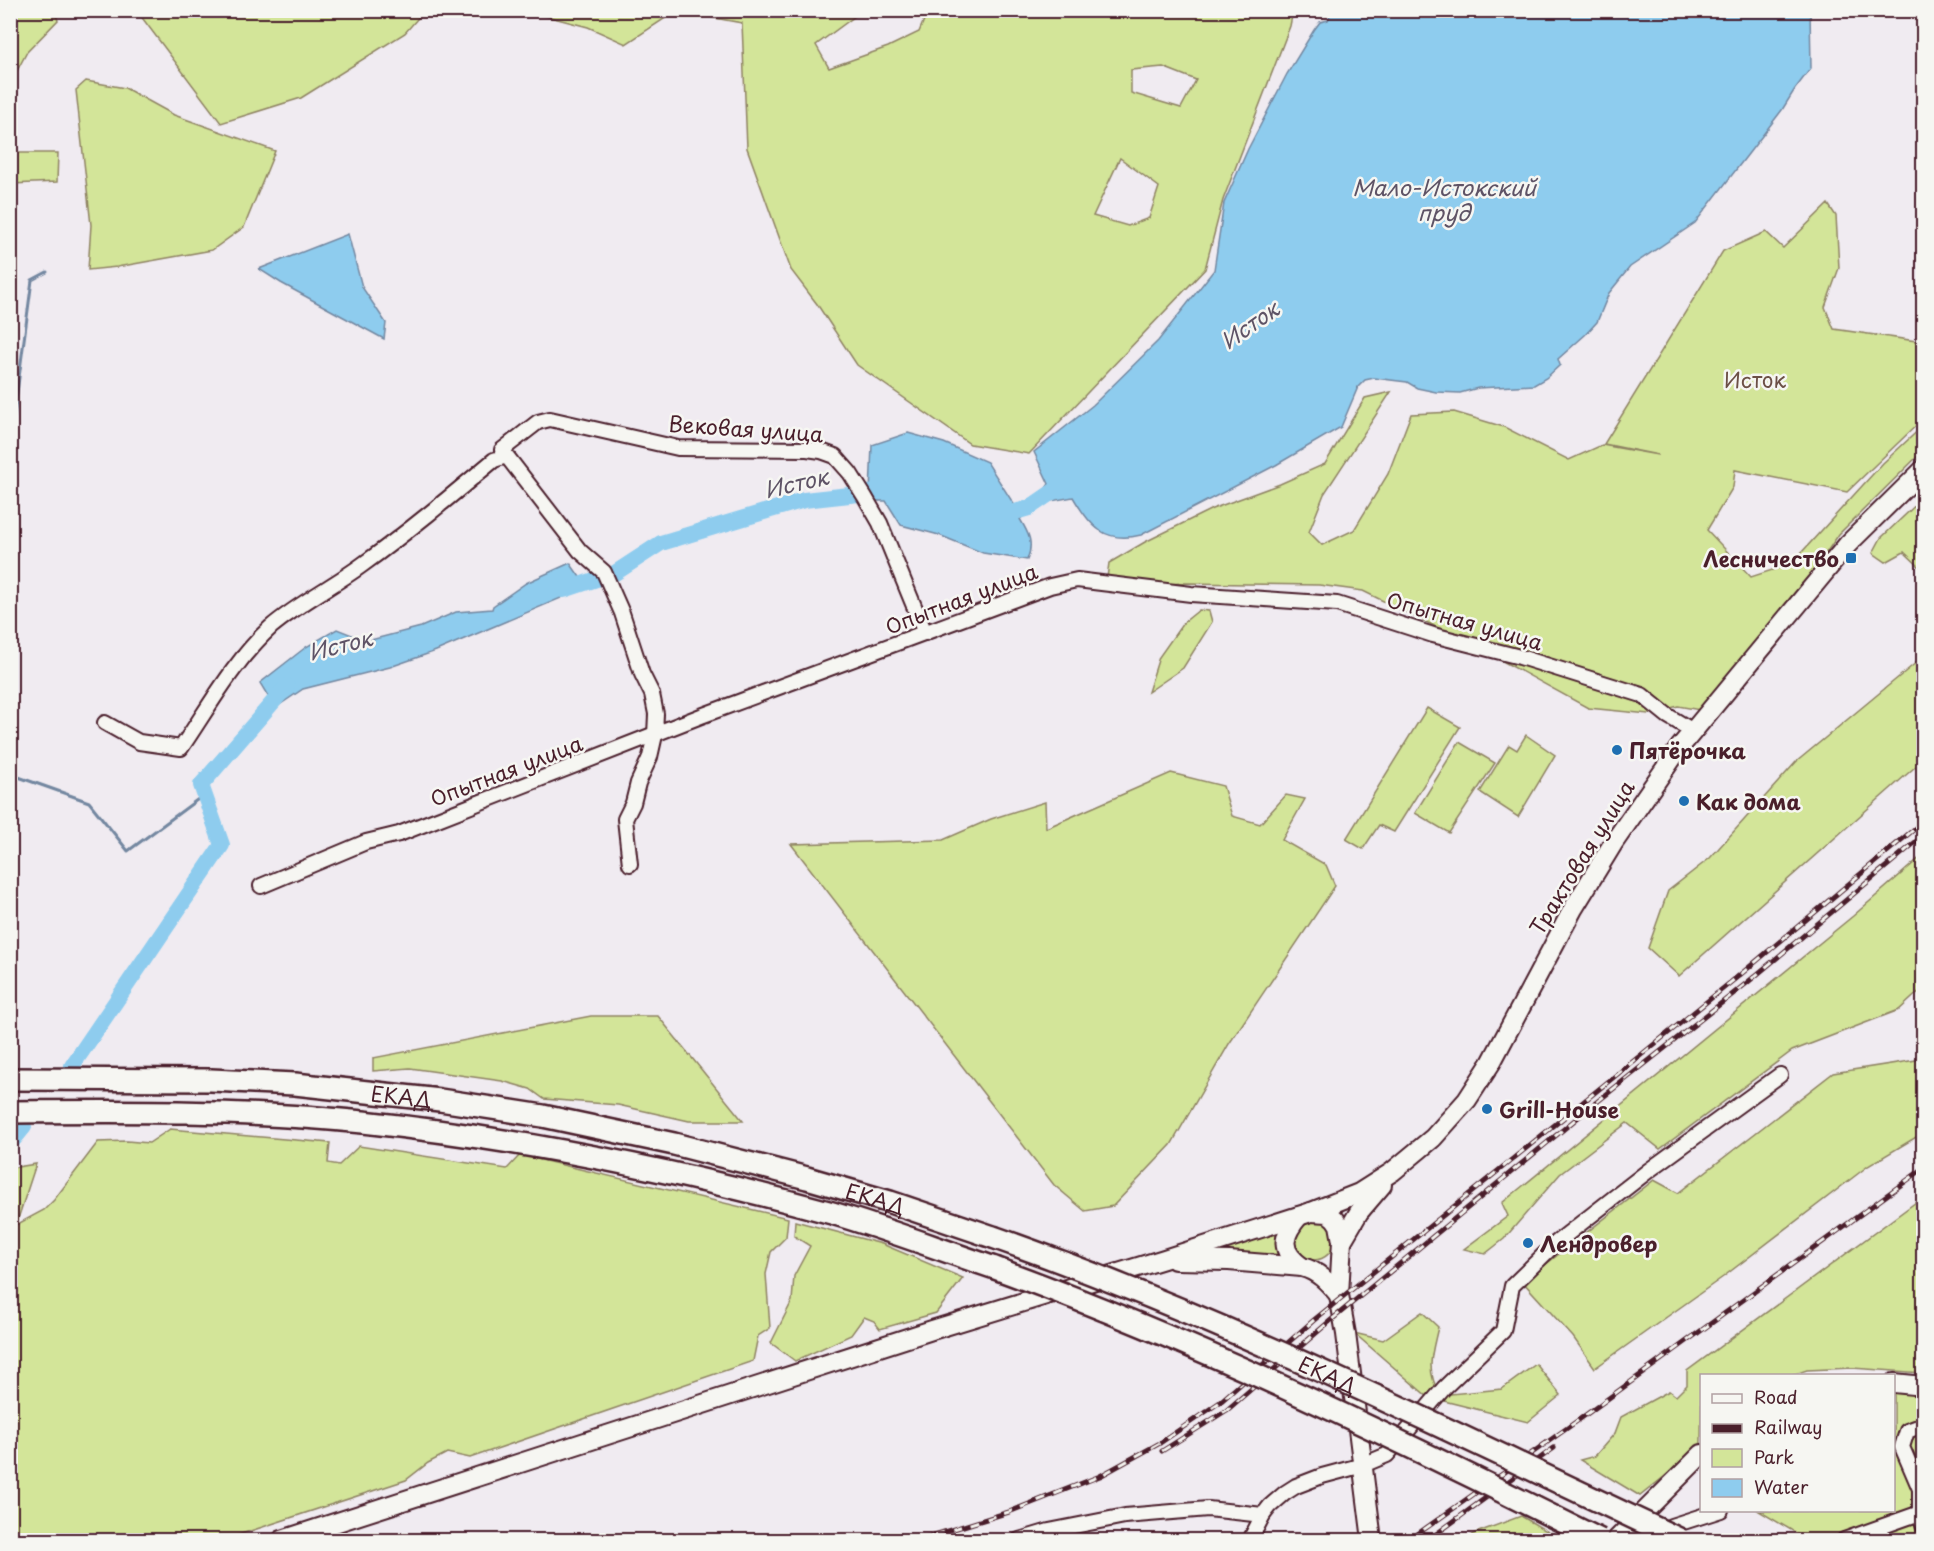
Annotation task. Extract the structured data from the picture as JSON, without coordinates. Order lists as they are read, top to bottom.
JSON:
{
  "streets": {
    "highway": ["ЕКАД"],
    "main road": ["Трактовая улица"],
    "street": ["Вековая улица", "Опытная улица"]
  },
  "crossings": [
    ["Вековая улица", "Опытная улица"],
    ["Опытная улица", "Трактовая улица"]
  ],
  "water": ["Мало-Истокский пруд", "Исток"],
  "parks": ["Исток"],
  "places": {
    "transit": ["Лесничество"],
    "other": [
      "Пятёрочка",
      "Как дома",
      "Grill-House",
      "Лендровер"
    ]
  },
  "legend": [
    "Road",
    "Railway",
    "Park",
    "Water"
  ]
}
